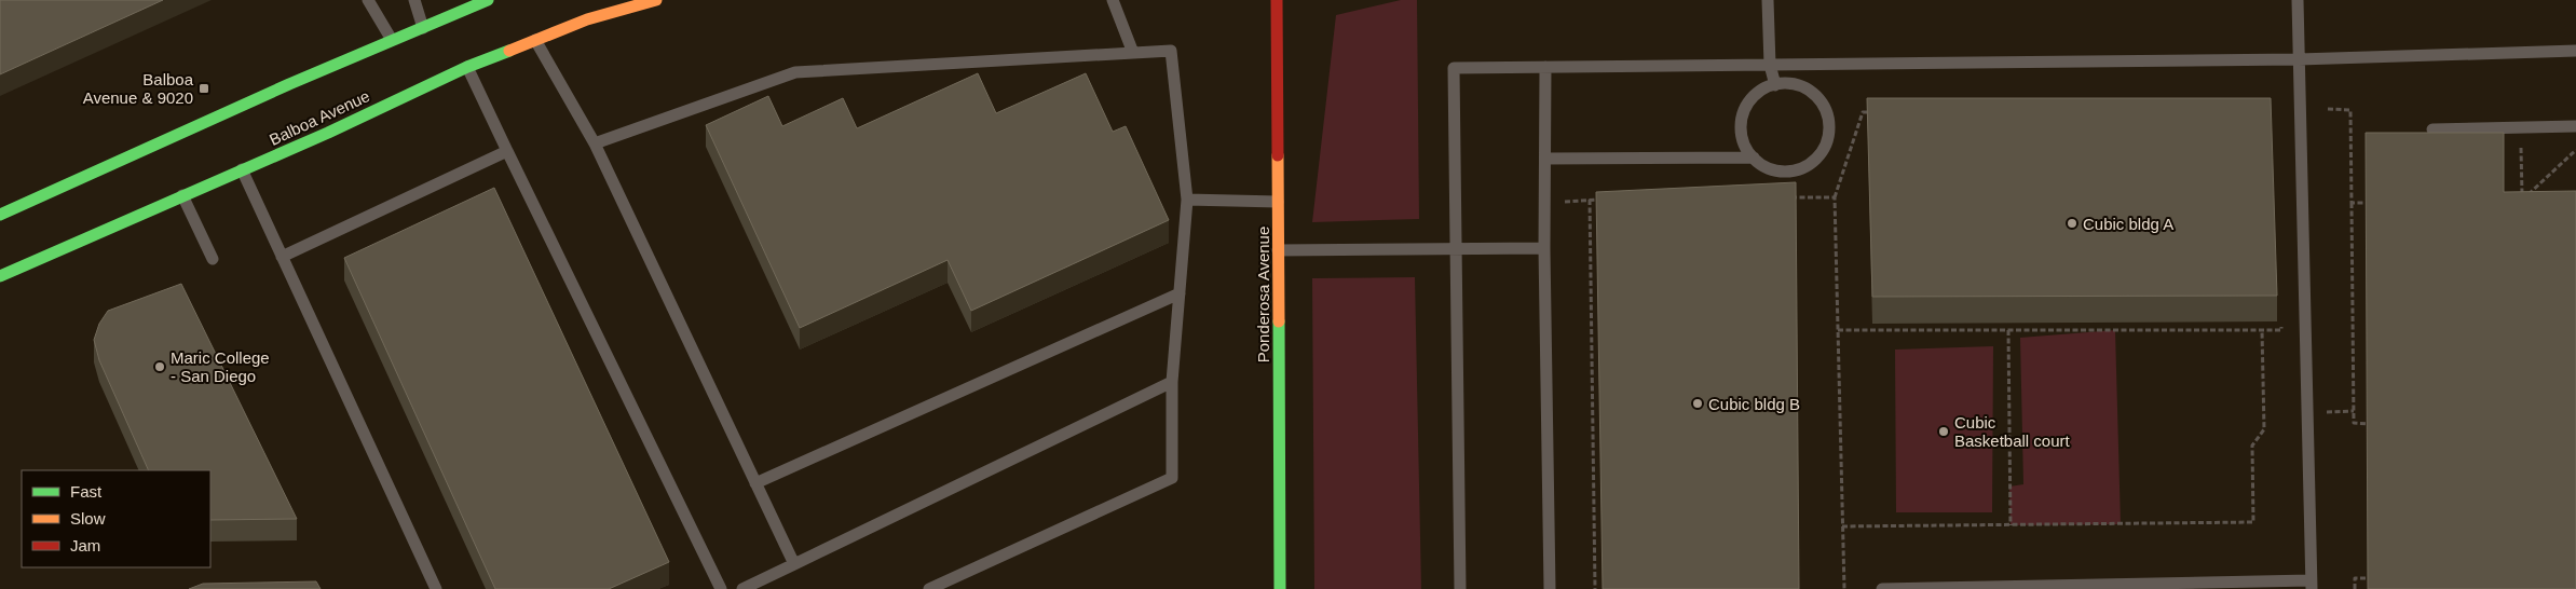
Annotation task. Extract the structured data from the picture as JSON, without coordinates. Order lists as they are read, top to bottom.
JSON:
{
  "streets": {
    "main road": ["Balboa Avenue", "Ponderosa Avenue"]
  },
  "places": {
    "transit": ["Balboa Avenue & 9020"],
    "other": [
      "Cubic bldg A",
      "Maric College - San Diego",
      "Cubic bldg B",
      "Cubic Basketball court"
    ]
  },
  "legend": ["Fast", "Slow", "Jam"]
}
